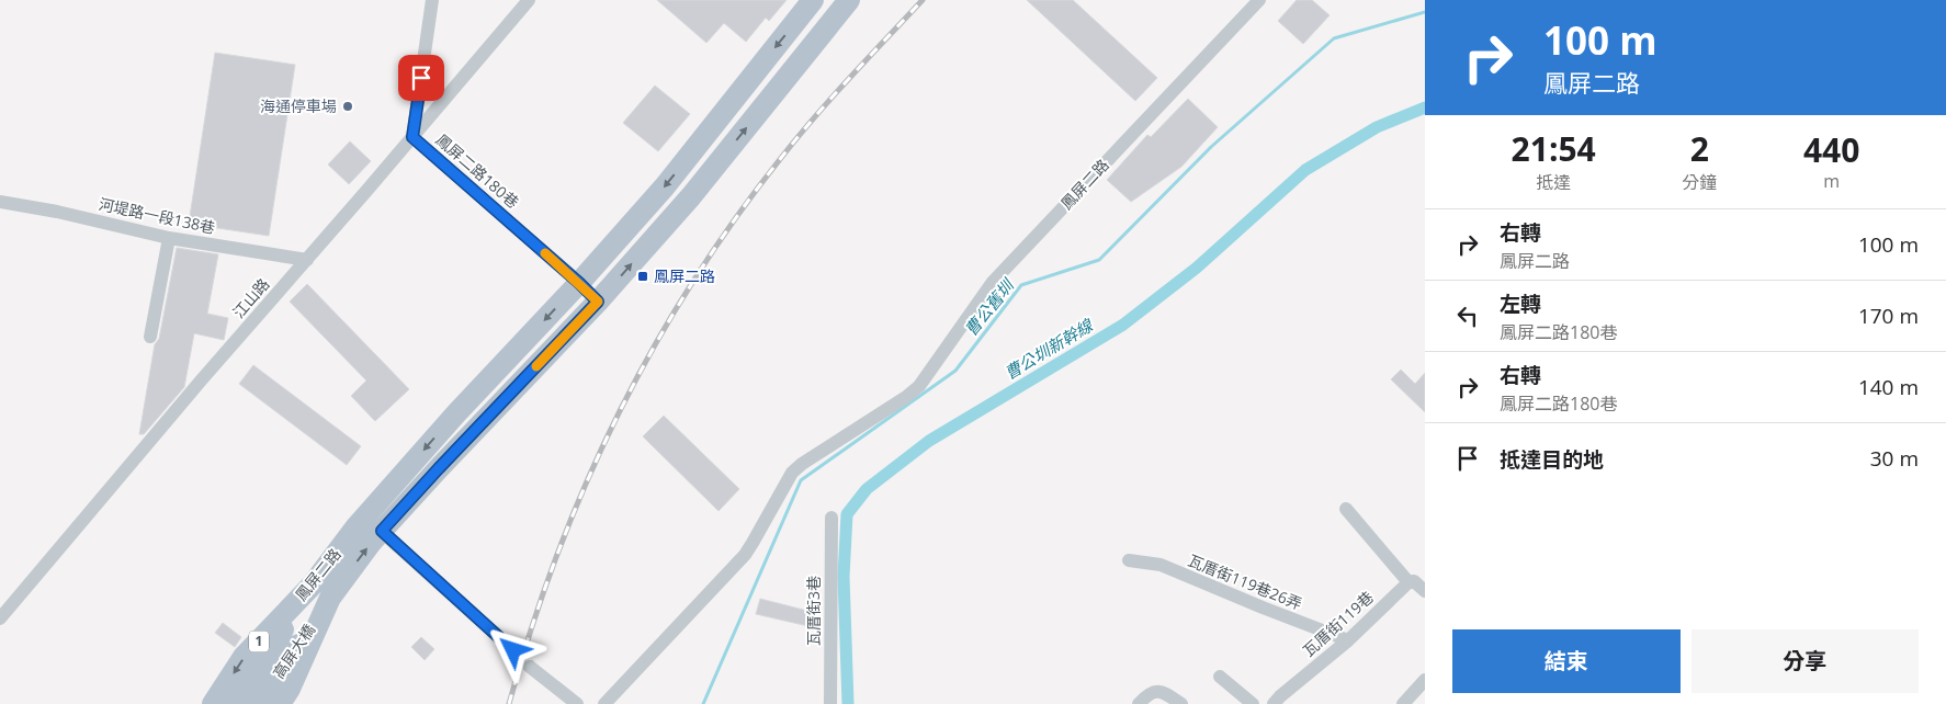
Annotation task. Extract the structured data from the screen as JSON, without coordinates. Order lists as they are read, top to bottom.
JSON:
{
  "streets": {
    "main road": ["鳳屏二路", "1", "高屏大橋"],
    "street": [
      "鳳屏二路180巷",
      "河堤路一段138巷",
      "江山路",
      "瓦厝街119巷26弄",
      "瓦厝街3巷",
      "瓦厝街119巷"
    ]
  },
  "crossings": [
    ["鳳屏二路180巷", "鳳屏二路"],
    ["鳳屏二路180巷", "江山路"],
    ["鳳屏二路", "高屏大橋"],
    ["河堤路一段138巷", "江山路"],
    ["瓦厝街119巷26弄", "瓦厝街119巷"]
  ],
  "water": ["曹公舊圳", "曹公圳新幹線"],
  "places": {
    "other": ["海通停車場"],
    "transit": ["鳳屏二路"]
  },
  "page": {
    "turn": ["100 m", "鳳屏二路"],
    "eta": [
      "21:54",
      "抵達",
      "2",
      "分鐘",
      "440",
      "m"
    ],
    "list": [
      {
        "name": "右轉",
        "note": "鳳屏二路",
        "value": "100 m"
      },
      {
        "name": "左轉",
        "note": "鳳屏二路180巷",
        "value": "170 m"
      },
      {
        "name": "右轉",
        "note": "鳳屏二路180巷",
        "value": "140 m"
      },
      {
        "name": "抵達目的地",
        "value": "30 m"
      }
    ],
    "buttons": ["結束", "分享"]
  }
}
